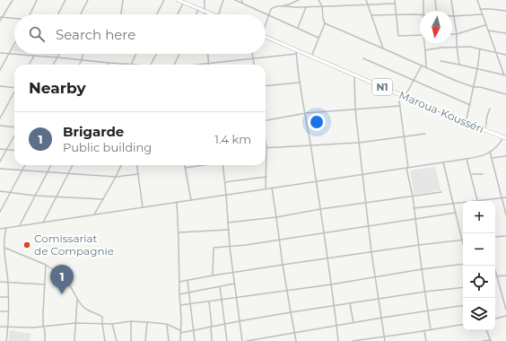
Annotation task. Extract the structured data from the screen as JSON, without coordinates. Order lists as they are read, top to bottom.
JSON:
{
  "streets": {
    "highway": ["N1", "Maroua-Kousséri"]
  },
  "places": ["Comissariat de Compagnie"],
  "north": "bottom",
  "page": {
    "search": "Search here",
    "heading": "Nearby",
    "list": [
      {
        "mark": "1",
        "name": "Brigarde",
        "note": "Public building",
        "value": "1.4 km"
      }
    ],
    "map_buttons": ["+", "−"],
    "pins": "1"
  }
}
